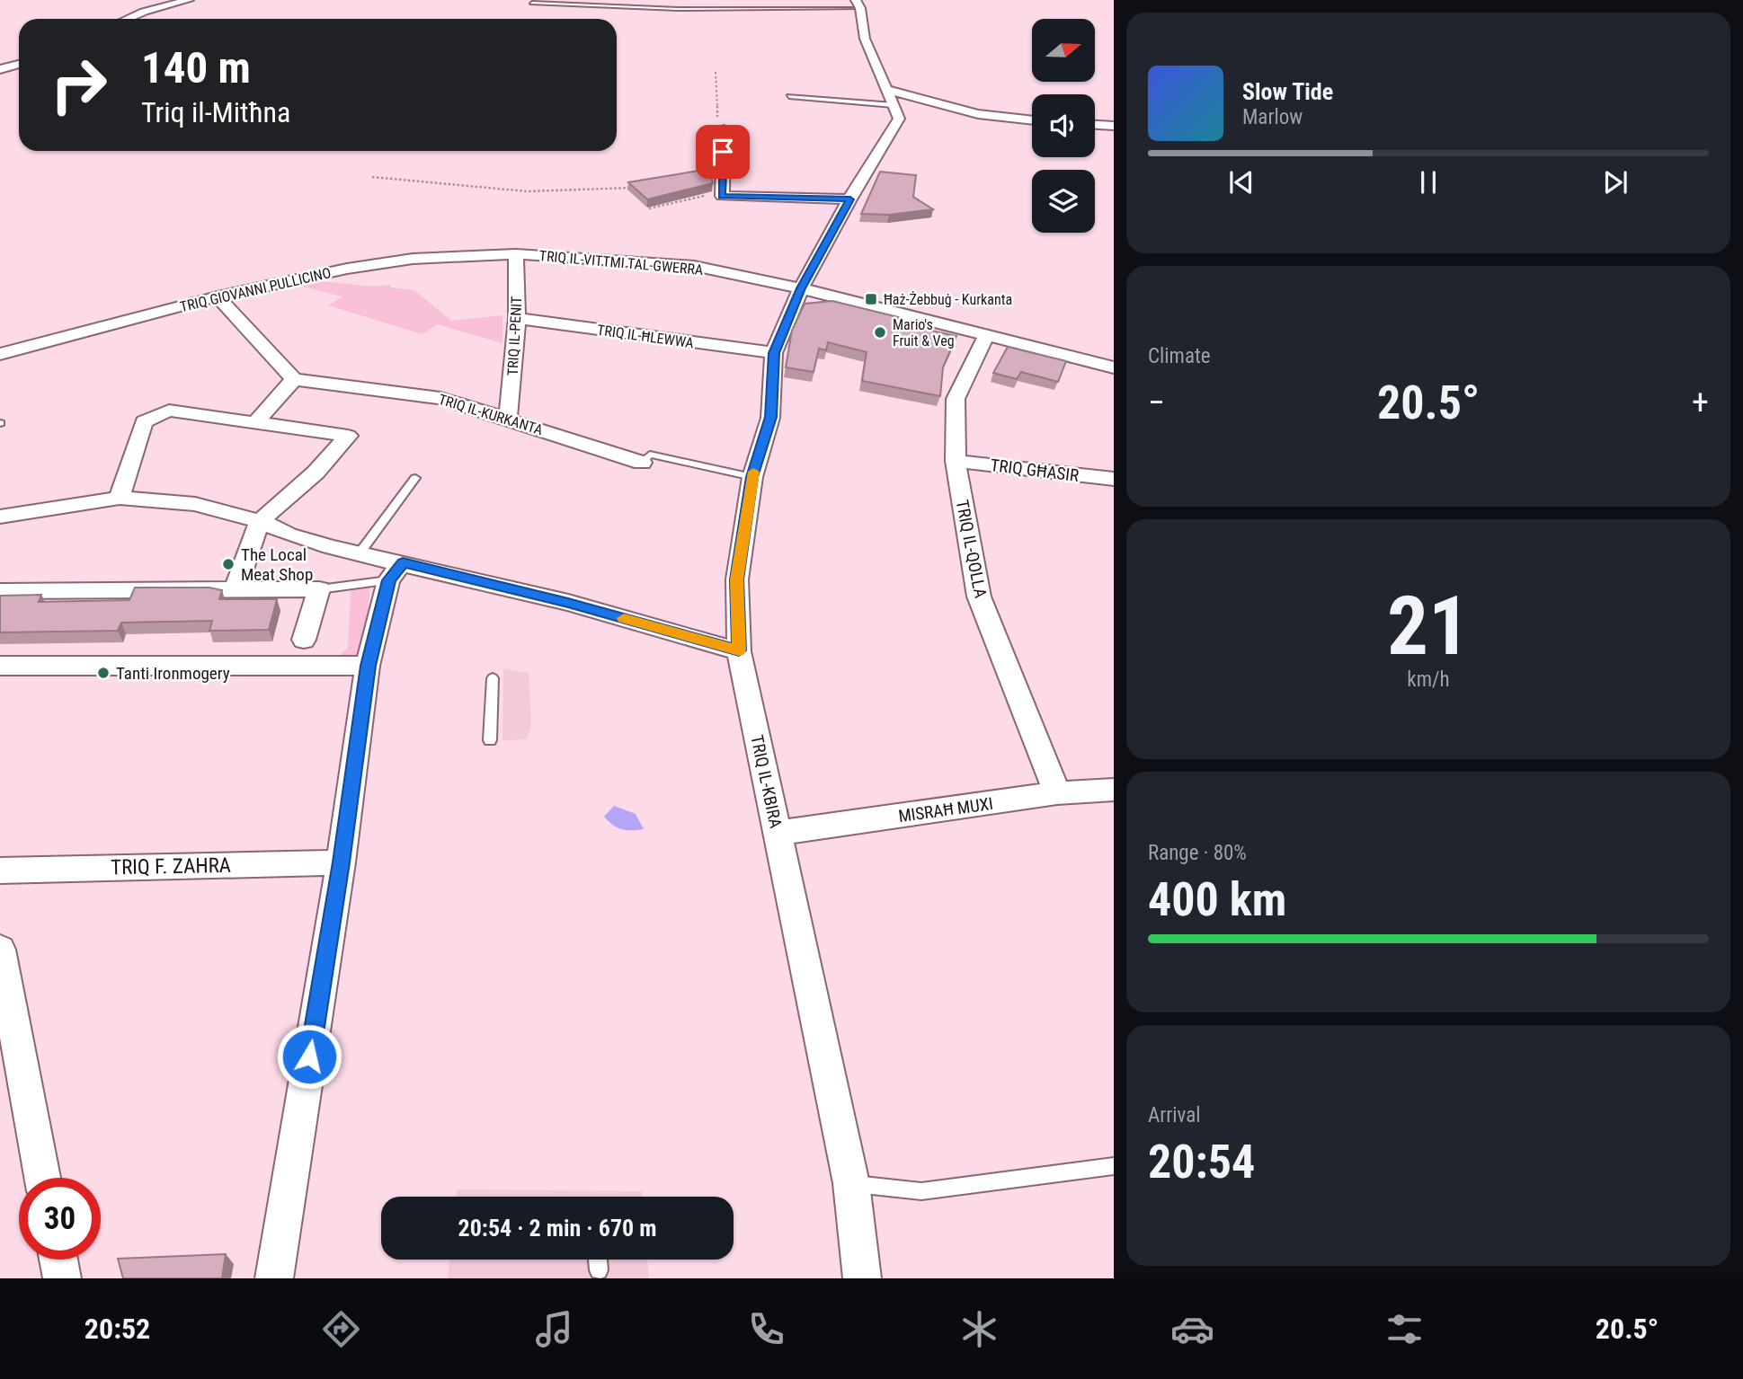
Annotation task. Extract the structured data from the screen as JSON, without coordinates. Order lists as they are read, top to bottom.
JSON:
{
  "streets": {
    "street": [
      "TRIQ IL-VITTMI TAL-GWERRA",
      "TRIQ GIOVANNI PULLICINO",
      "TRIQ IL-PENIT",
      "TRIQ IL-ĦLEWWA",
      "TRIQ IL-KURKANTA",
      "TRIQ GĦASIR",
      "TRIQ IL-QOLLA",
      "TRIQ IL-KBIRA",
      "MISRAĦ MUXI",
      "TRIQ F. ZAHRA"
    ]
  },
  "crossings": [
    ["TRIQ IL-VITTMI TAL-GWERRA", "TRIQ GIOVANNI PULLICINO"],
    ["TRIQ IL-VITTMI TAL-GWERRA", "TRIQ IL-PENIT"],
    ["TRIQ IL-VITTMI TAL-GWERRA", "TRIQ IL-QOLLA"],
    ["TRIQ IL-VITTMI TAL-GWERRA", "TRIQ IL-KBIRA"],
    ["TRIQ GIOVANNI PULLICINO", "TRIQ IL-PENIT"],
    ["TRIQ IL-PENIT", "TRIQ IL-ĦLEWWA"],
    ["TRIQ IL-PENIT", "TRIQ IL-KURKANTA"],
    ["TRIQ IL-ĦLEWWA", "TRIQ IL-KBIRA"],
    ["TRIQ IL-KURKANTA", "TRIQ IL-KBIRA"],
    ["TRIQ GĦASIR", "TRIQ IL-QOLLA"],
    ["TRIQ IL-QOLLA", "MISRAĦ MUXI"],
    ["TRIQ IL-KBIRA", "MISRAĦ MUXI"]
  ],
  "places": {
    "transit": ["Ħaż-Żebbuġ - Kurkanta"],
    "other": ["Mario's Fruit & Veg", "The Local Meat Shop", "Tanti Ironmogery"]
  },
  "north": "right",
  "page": {
    "turn": ["140 m", "Triq il-Mitħna"],
    "song": ["Slow Tide", "Marlow"],
    "tile": [
      "Climate",
      ["21", "km/h"],
      ["Range · 80%", "400 km"],
      ["Arrival", "20:54"]
    ],
    "heat": ["−", "20.5°", "+"],
    "limit": "30",
    "trip": "20:54 · 2 min · 670 m",
    "tabs": ["20:52", "20.5°"]
  }
}
